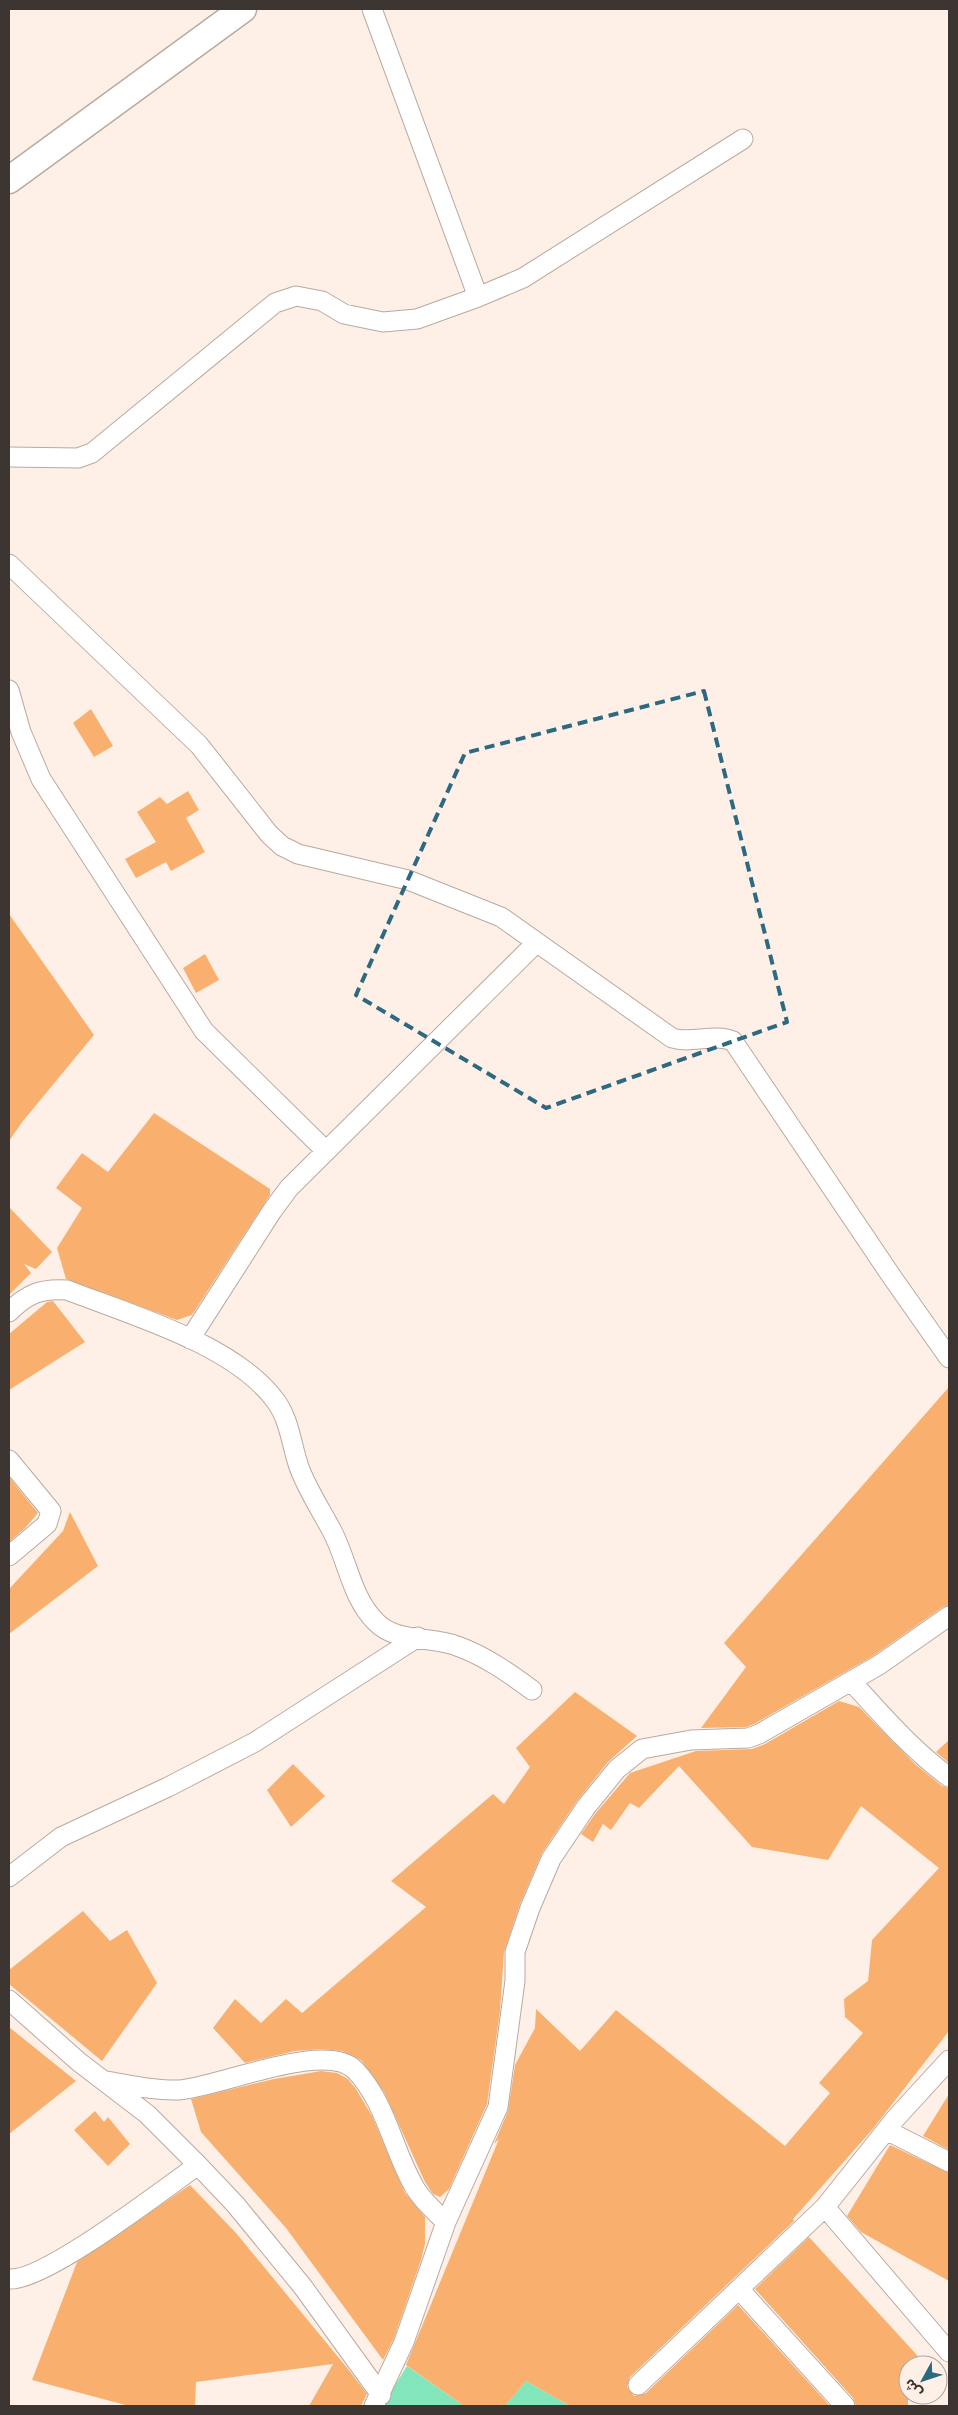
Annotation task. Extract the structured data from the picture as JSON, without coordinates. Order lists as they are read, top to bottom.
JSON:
{
  "north": "bottom left"
}
